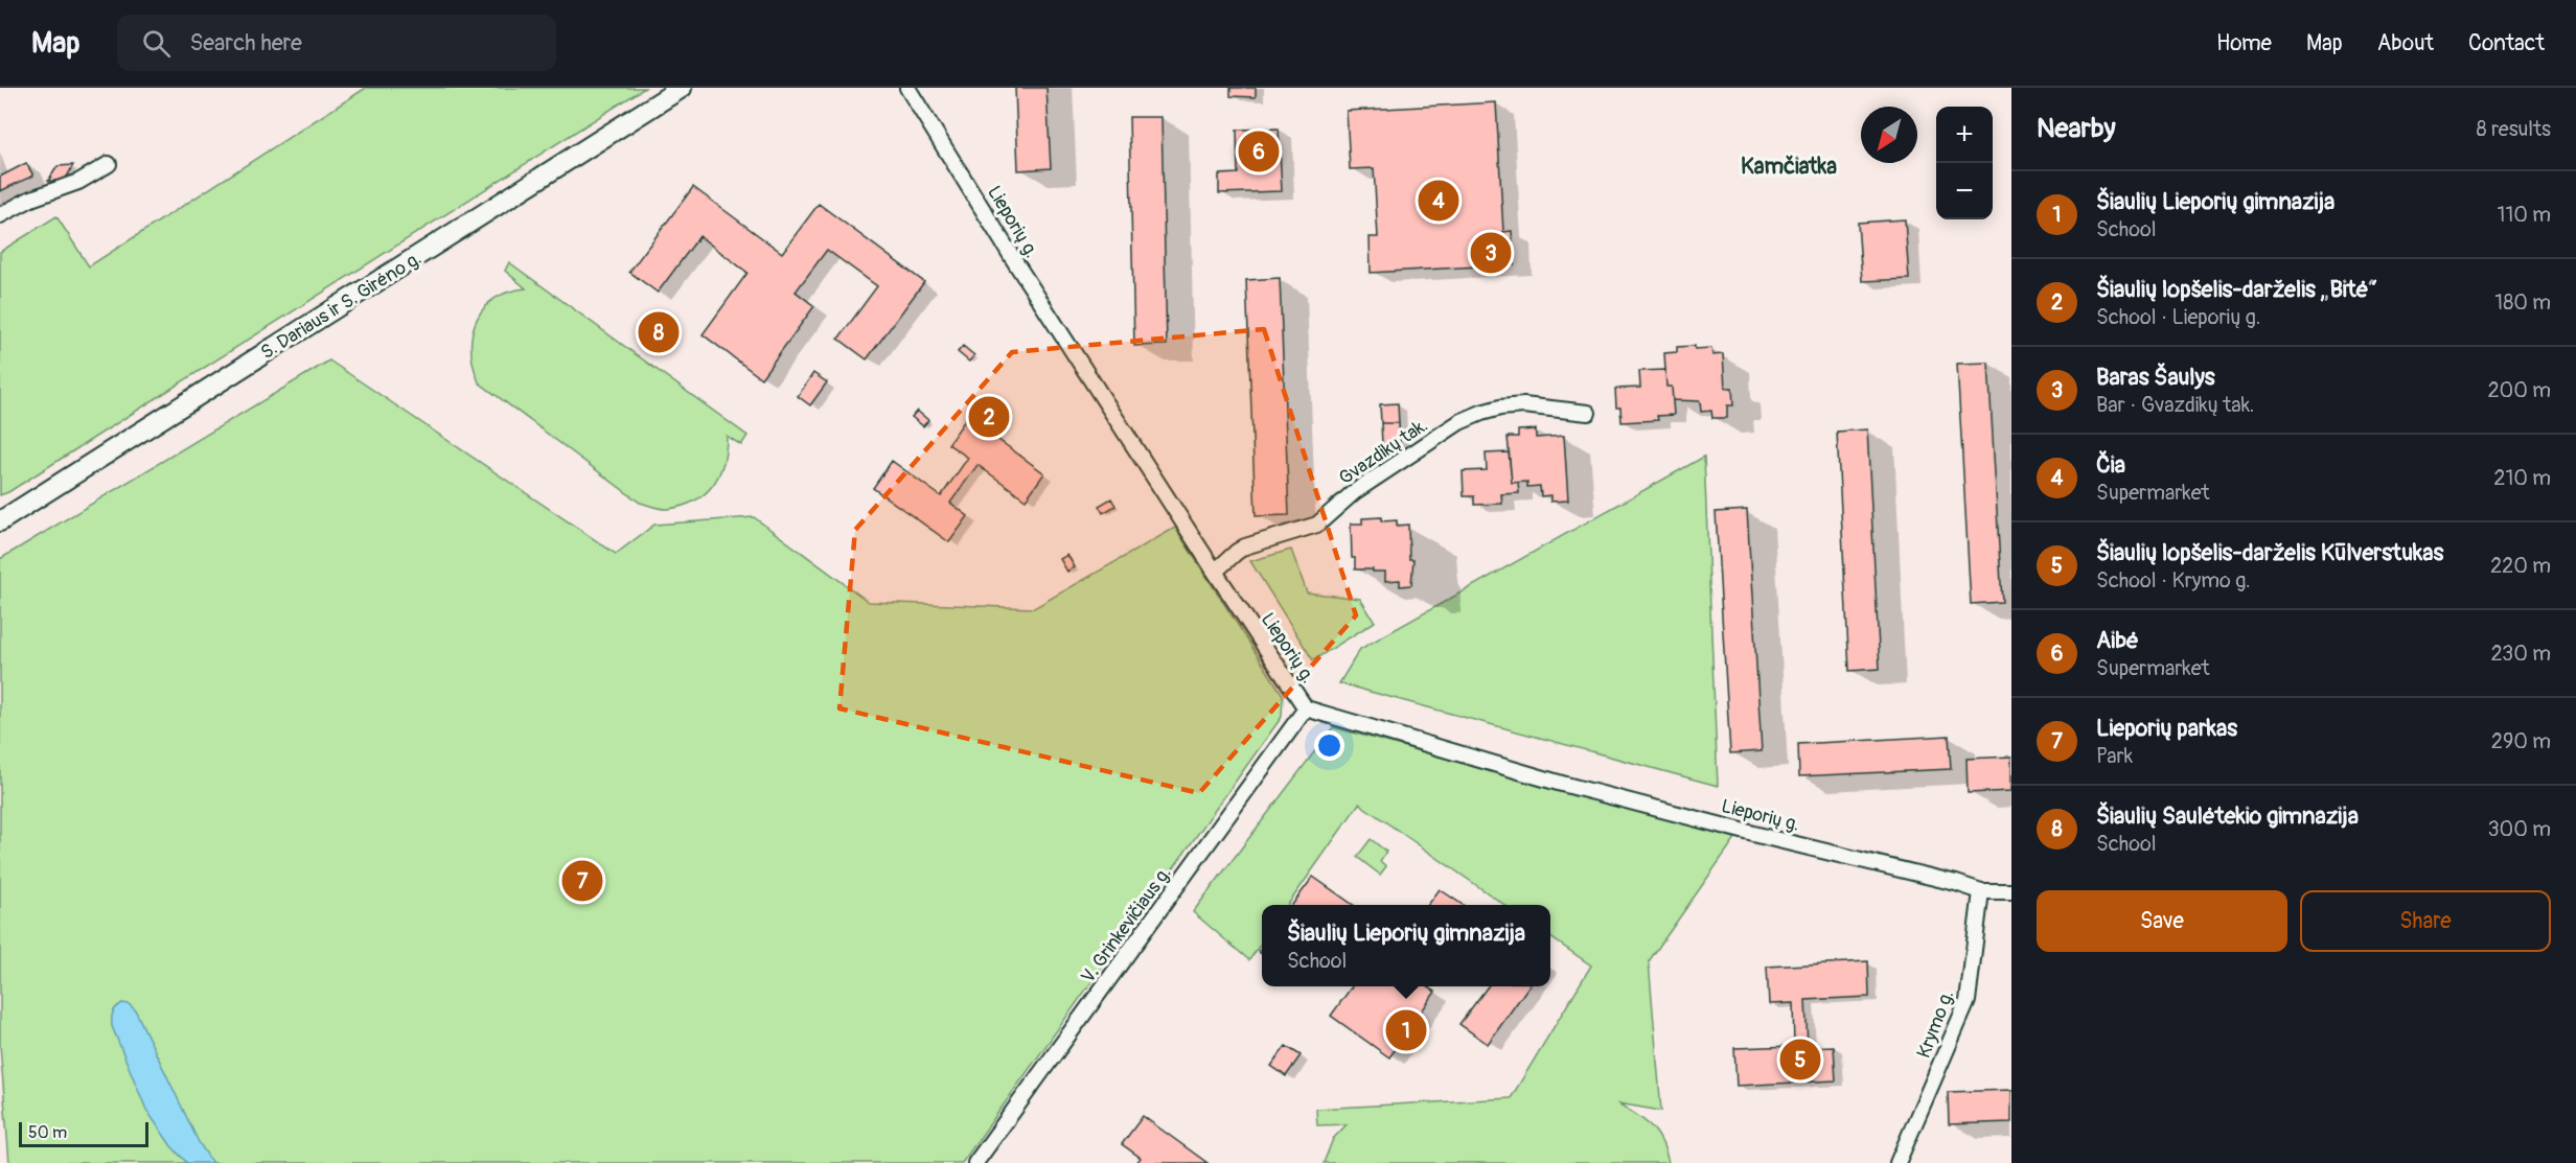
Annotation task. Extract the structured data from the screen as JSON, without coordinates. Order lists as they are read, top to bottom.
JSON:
{
  "streets": {
    "street": [
      "Lieporių g.",
      "S. Dariaus ir S. Girėno g.",
      "Gvazdikų tak.",
      "V. Grinkevičiaus g.",
      "Krymo g."
    ]
  },
  "crossings": [
    ["Lieporių g.", "Gvazdikų tak."],
    ["Lieporių g.", "V. Grinkevičiaus g."],
    ["Lieporių g.", "Krymo g."]
  ],
  "districts": ["Kamčiatka"],
  "scale_bar": "50 m",
  "north": "bottom left",
  "page": {
    "header": "Map",
    "search": "Search here",
    "nav": [
      "Home",
      "Map",
      "About",
      "Contact"
    ],
    "heading": ["Nearby", "8 results"],
    "map_buttons": ["+", "−"],
    "pins": [
      "6",
      "4",
      "3",
      "8",
      "2",
      "7",
      "1",
      "5"
    ],
    "list": [
      {
        "mark": "1",
        "name": "Šiaulių Lieporių gimnazija",
        "note": "School",
        "value": "110 m"
      },
      {
        "mark": "2",
        "name": "Šiaulių lopšelis-darželis „Bitė“",
        "note": "School · Lieporių g.",
        "value": "180 m"
      },
      {
        "mark": "3",
        "name": "Baras Šaulys",
        "note": "Bar · Gvazdikų tak.",
        "value": "200 m"
      },
      {
        "mark": "4",
        "name": "Čia",
        "note": "Supermarket",
        "value": "210 m"
      },
      {
        "mark": "5",
        "name": "Šiaulių lopšelis-darželis Kūlverstukas",
        "note": "School · Krymo g.",
        "value": "220 m"
      },
      {
        "mark": "6",
        "name": "Aibė",
        "note": "Supermarket",
        "value": "230 m"
      },
      {
        "mark": "7",
        "name": "Lieporių parkas",
        "note": "Park",
        "value": "290 m"
      },
      {
        "mark": "8",
        "name": "Šiaulių Saulėtekio gimnazija",
        "note": "School",
        "value": "300 m"
      }
    ],
    "buttons": ["Save", "Share"],
    "popup": ["Šiaulių Lieporių gimnazija", "School"],
    "scale": "50 m"
  }
}
